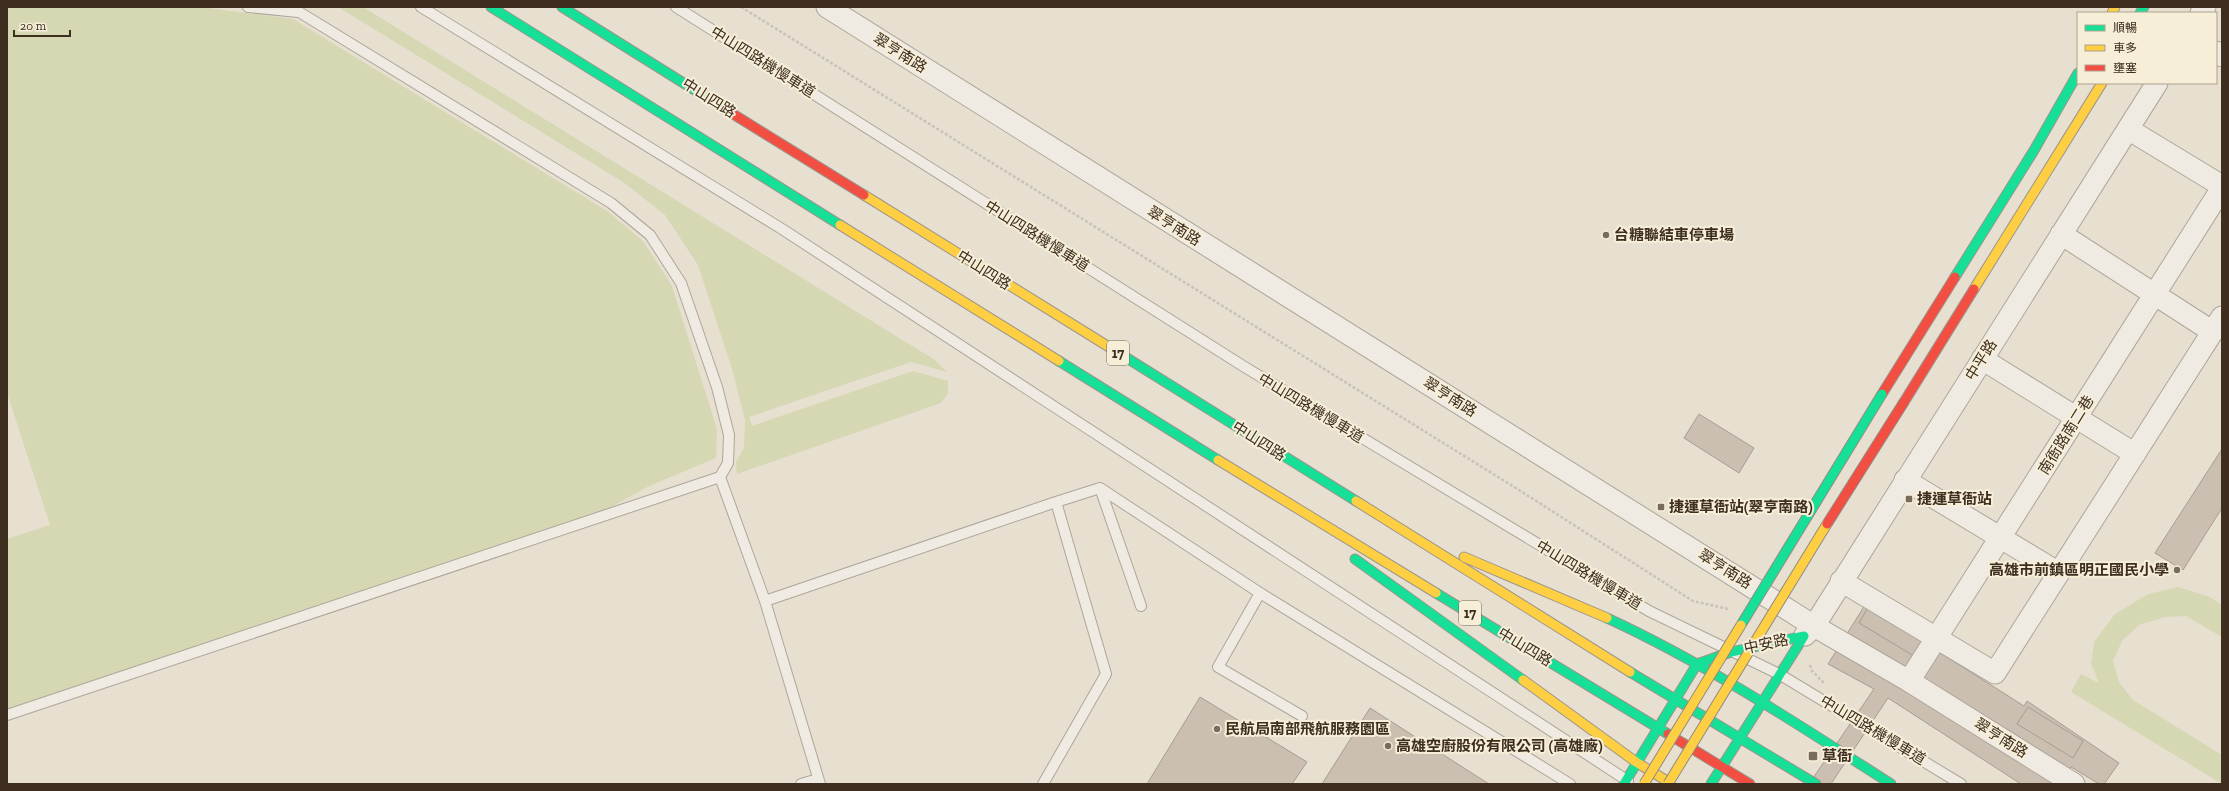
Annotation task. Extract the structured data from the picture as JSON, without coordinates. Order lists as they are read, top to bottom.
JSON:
{
  "streets": {
    "main road": ["中山四路", "17", "中安路"],
    "street": ["翠亨南路", "中平路", "南衙路南二巷"],
    "lane": ["中山四路機慢車道"]
  },
  "crossings": [
    ["翠亨南路", "中平路"],
    ["翠亨南路", "南衙路南二巷"],
    ["翠亨南路", "中安路"],
    ["中山四路機慢車道", "中安路"],
    ["中山四路", "中安路"],
    ["中平路", "南衙路南二巷"],
    ["中平路", "中安路"]
  ],
  "places": {
    "other": [
      "台糖聯結車停車場",
      "高雄市前鎮區明正國民小學",
      "民航局南部飛航服務園區",
      "高雄空廚股份有限公司 (高雄廠)"
    ],
    "transit": ["捷運草衙站", "捷運草衙站(翠亨南路)", "草衙"]
  },
  "legend": ["順暢", "車多", "壅塞"],
  "scale_bar": "20 m"
}
